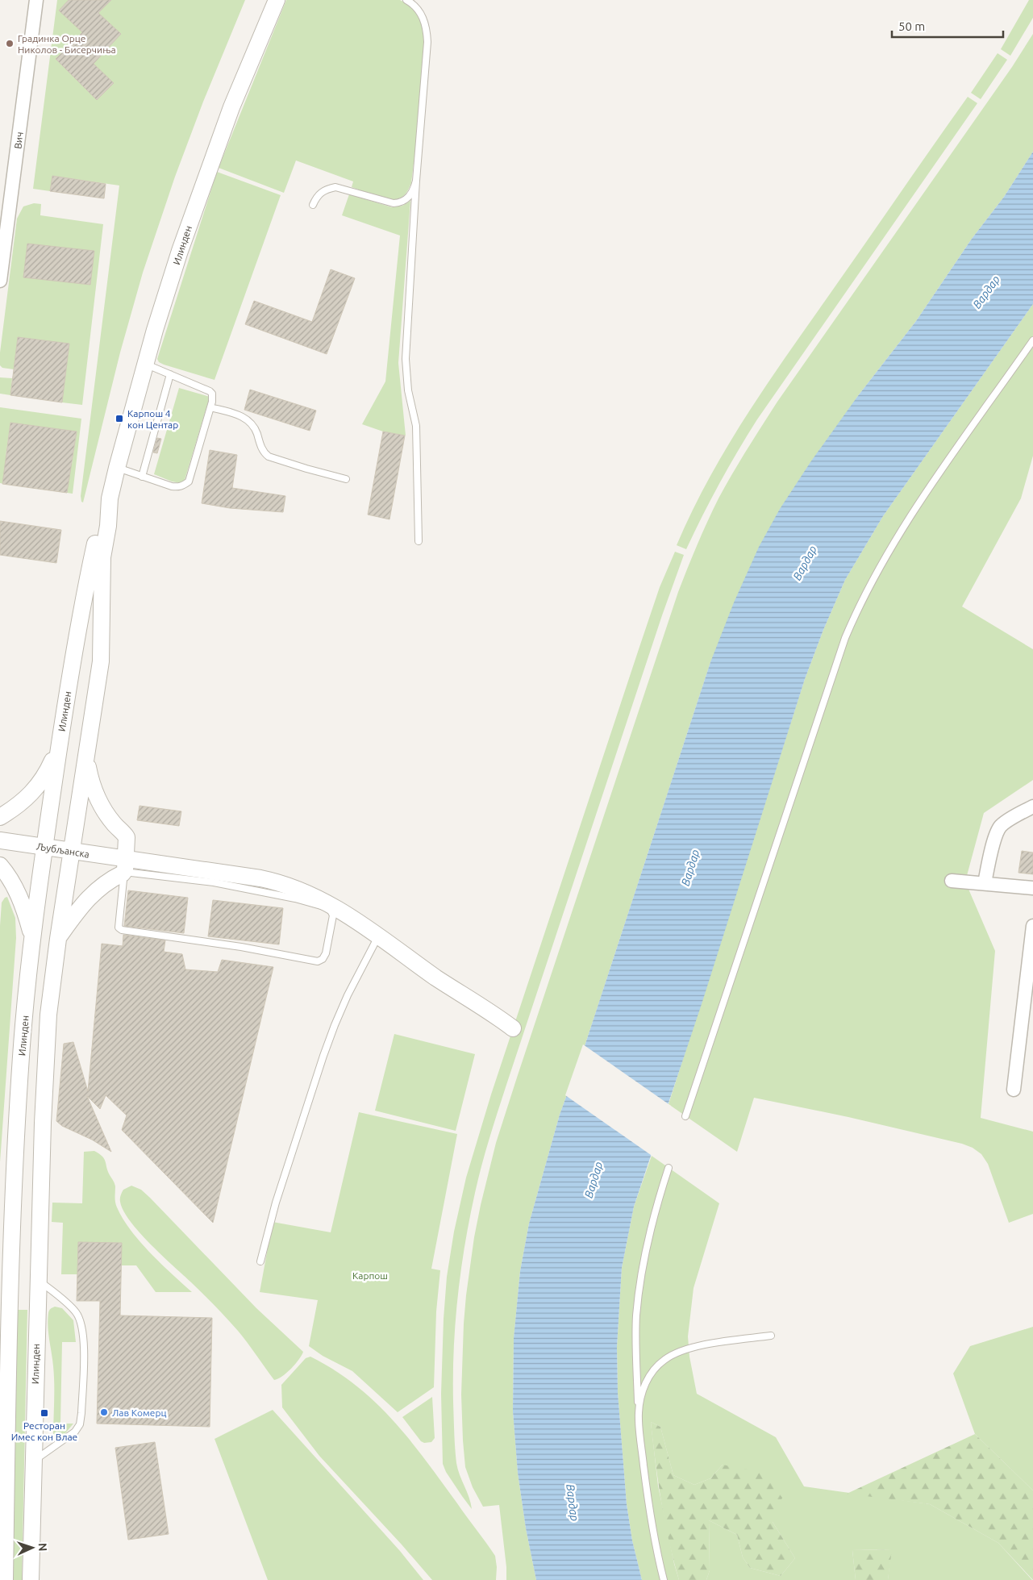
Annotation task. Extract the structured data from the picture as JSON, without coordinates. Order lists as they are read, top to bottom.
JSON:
{
  "streets": {
    "street": ["Вич", "Илинден", "Љубљанска"]
  },
  "crossings": [
    ["Илинден", "Љубљанска"]
  ],
  "water": ["Вардар"],
  "parks": ["Карпош"],
  "places": {
    "other": ["Градинка Орце Николов - Бисерчиња", "Лав Комерц"],
    "transit": ["Карпош 4 кон Центар", "Ресторан Имес кон Влае"]
  },
  "scale_bar": "50 m",
  "north": "right"
}
